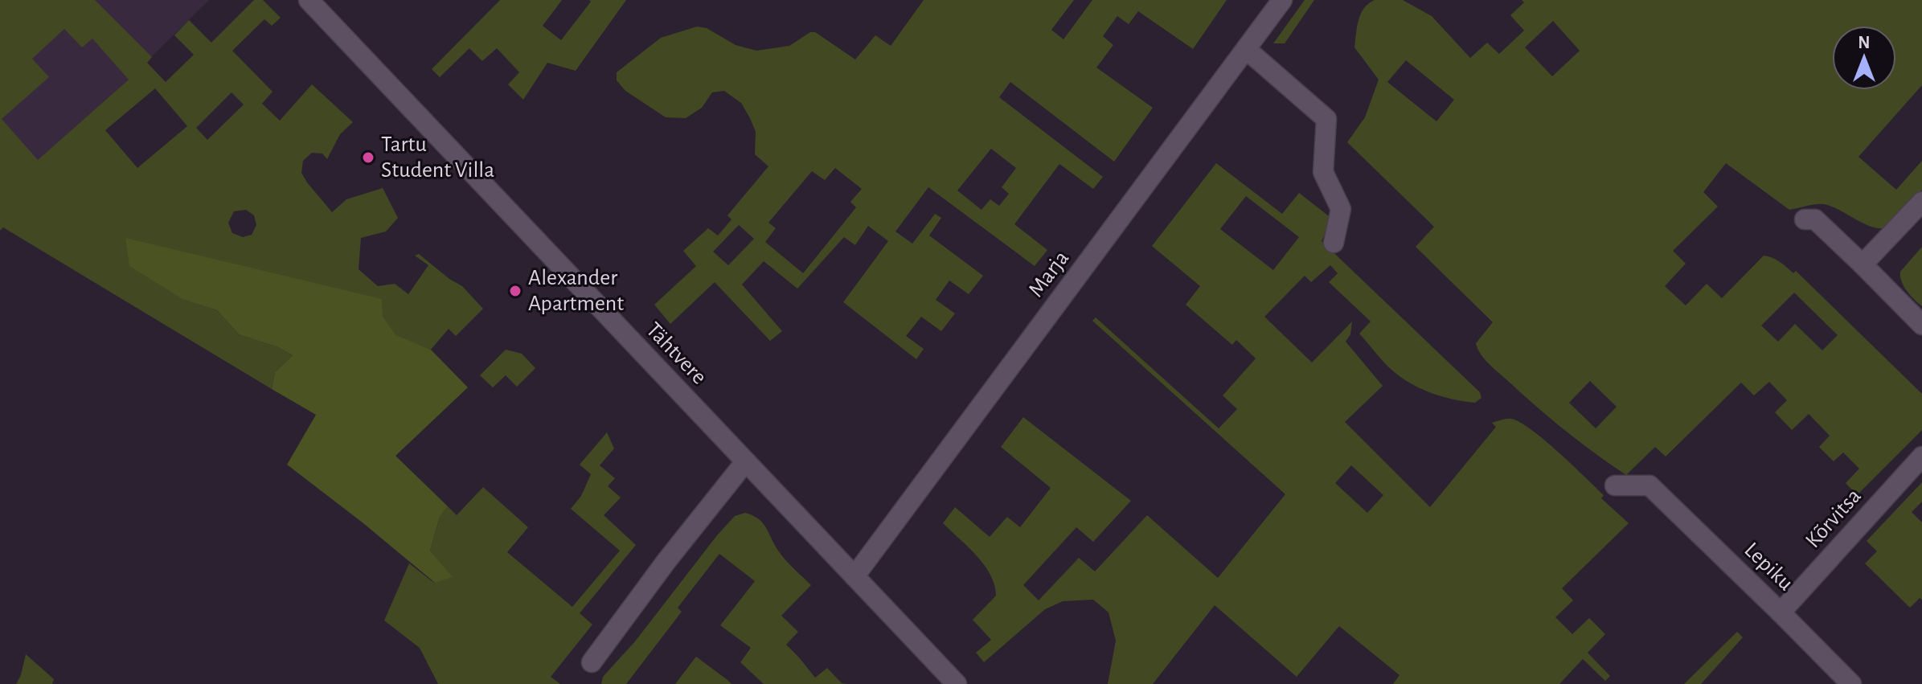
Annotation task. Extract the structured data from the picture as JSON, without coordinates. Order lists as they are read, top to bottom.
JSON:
{
  "streets": {
    "street": [
      "Marja",
      "Tähtvere",
      "Kõrvitsa",
      "Lepiku"
    ]
  },
  "crossings": [
    ["Marja", "Tähtvere"],
    ["Kõrvitsa", "Lepiku"]
  ],
  "places": ["Tartu Student Villa", "Alexander Apartment"],
  "north": "top"
}
